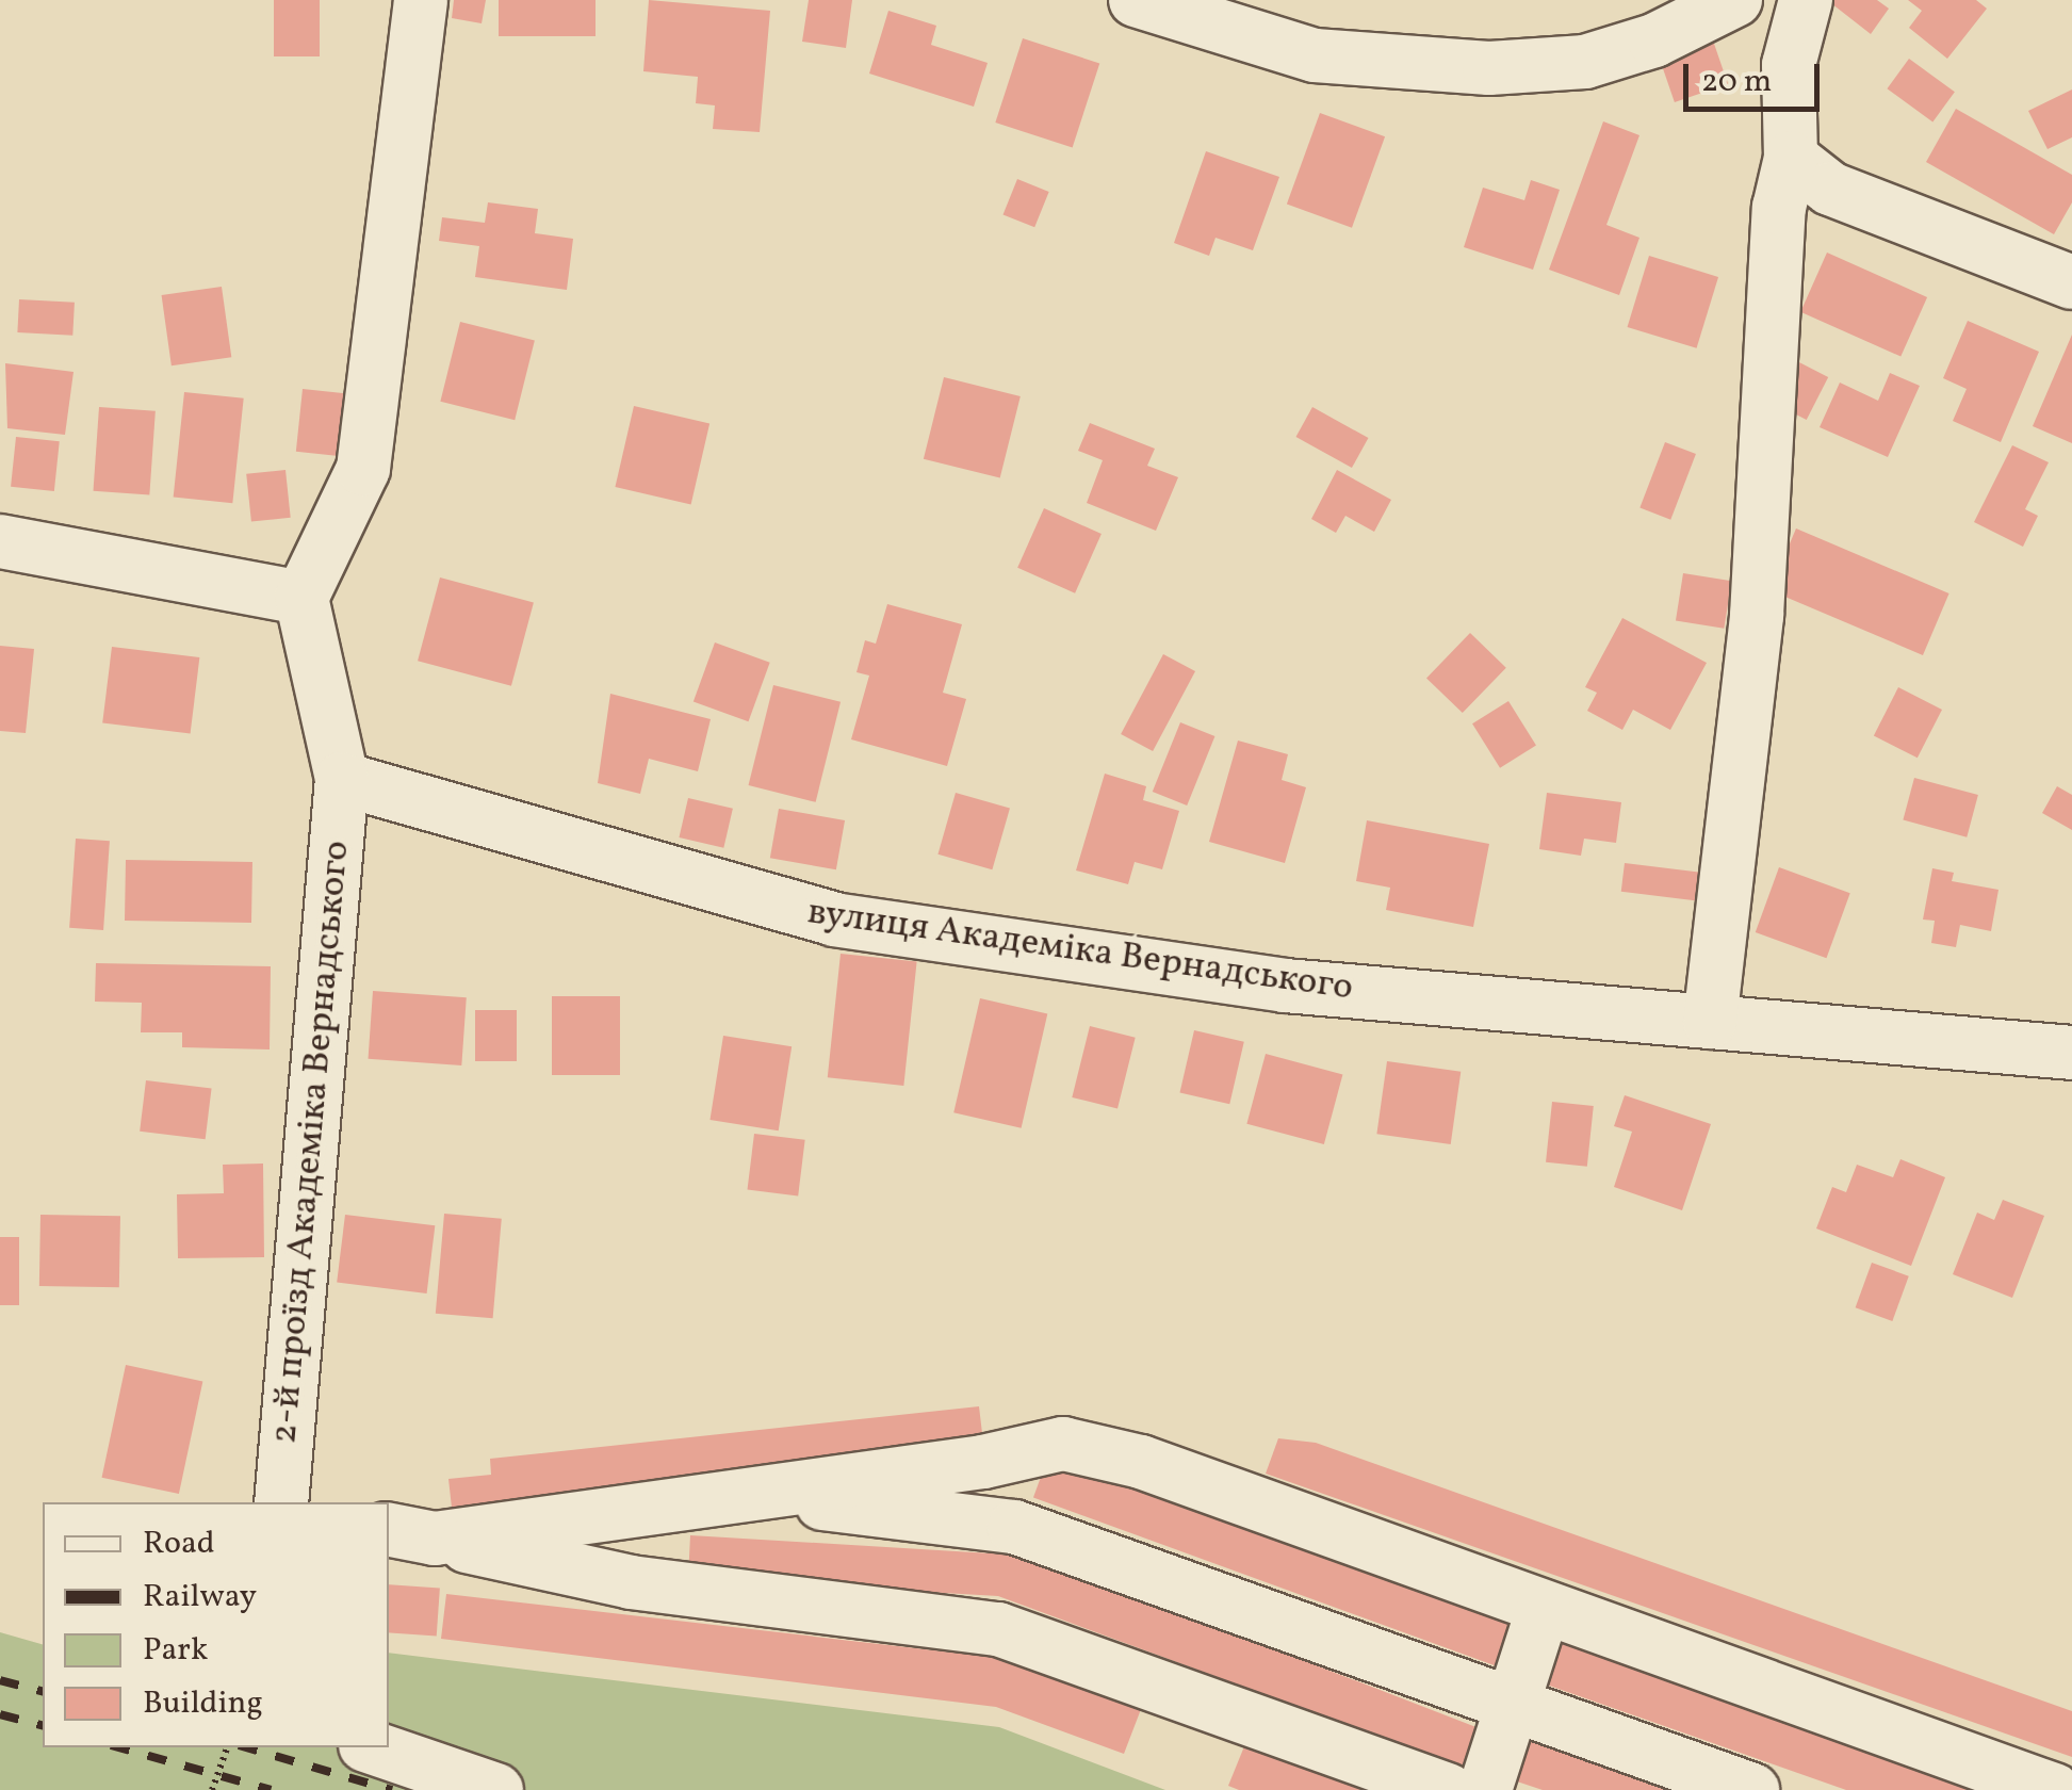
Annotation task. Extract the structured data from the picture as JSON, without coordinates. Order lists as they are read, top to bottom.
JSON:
{
  "streets": {
    "street": ["вулиця Академіка Вернадського", "2-й проїзд Академіка Вернадського"]
  },
  "crossings": [
    ["вулиця Академіка Вернадського", "2-й проїзд Академіка Вернадського"]
  ],
  "legend": [
    "Road",
    "Railway",
    "Park",
    "Building"
  ],
  "scale_bar": "20 m"
}
